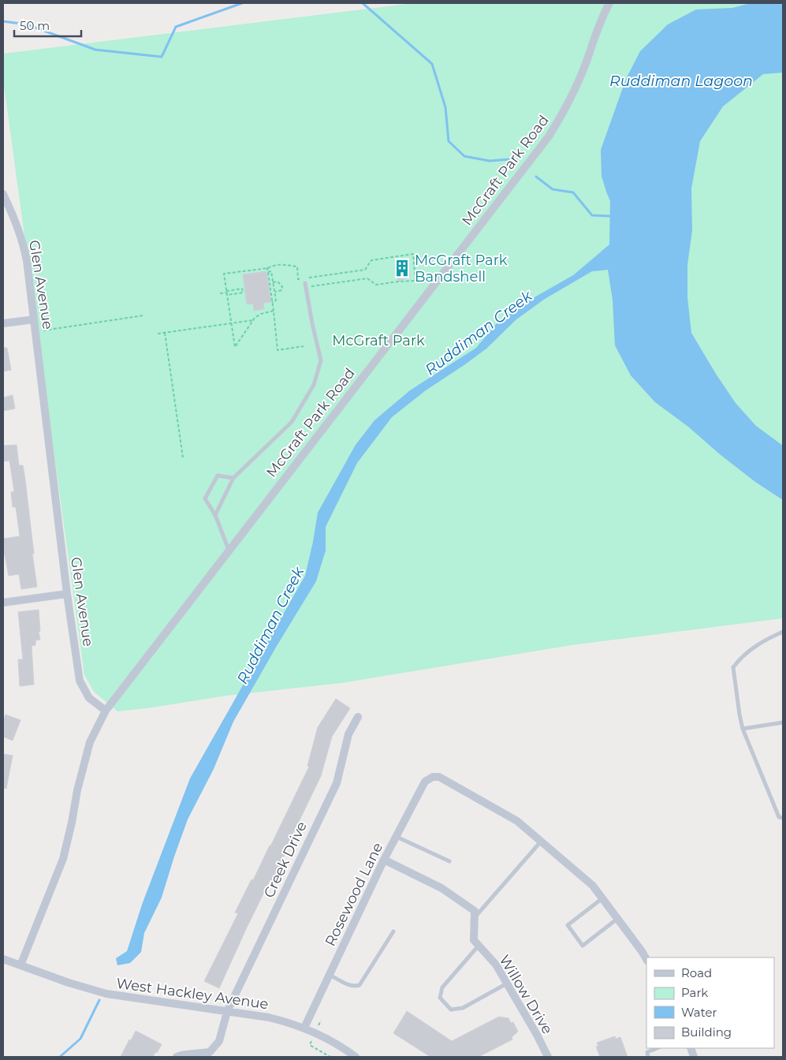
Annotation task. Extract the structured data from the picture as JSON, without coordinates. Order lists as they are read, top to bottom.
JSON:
{
  "streets": {
    "street": [
      "McGraft Park Road",
      "Glen Avenue",
      "Creek Drive",
      "Rosewood Lane",
      "West Hackley Avenue",
      "Willow Drive"
    ]
  },
  "crossings": [
    ["McGraft Park Road", "Glen Avenue"],
    ["Creek Drive", "West Hackley Avenue"],
    ["Rosewood Lane", "West Hackley Avenue"]
  ],
  "water": ["Ruddiman Lagoon", "Ruddiman Creek"],
  "parks": ["McGraft Park"],
  "places": {
    "building": ["McGraft Park Bandshell"]
  },
  "legend": [
    "Road",
    "Park",
    "Water",
    "Building"
  ],
  "scale_bar": "50 m"
}
